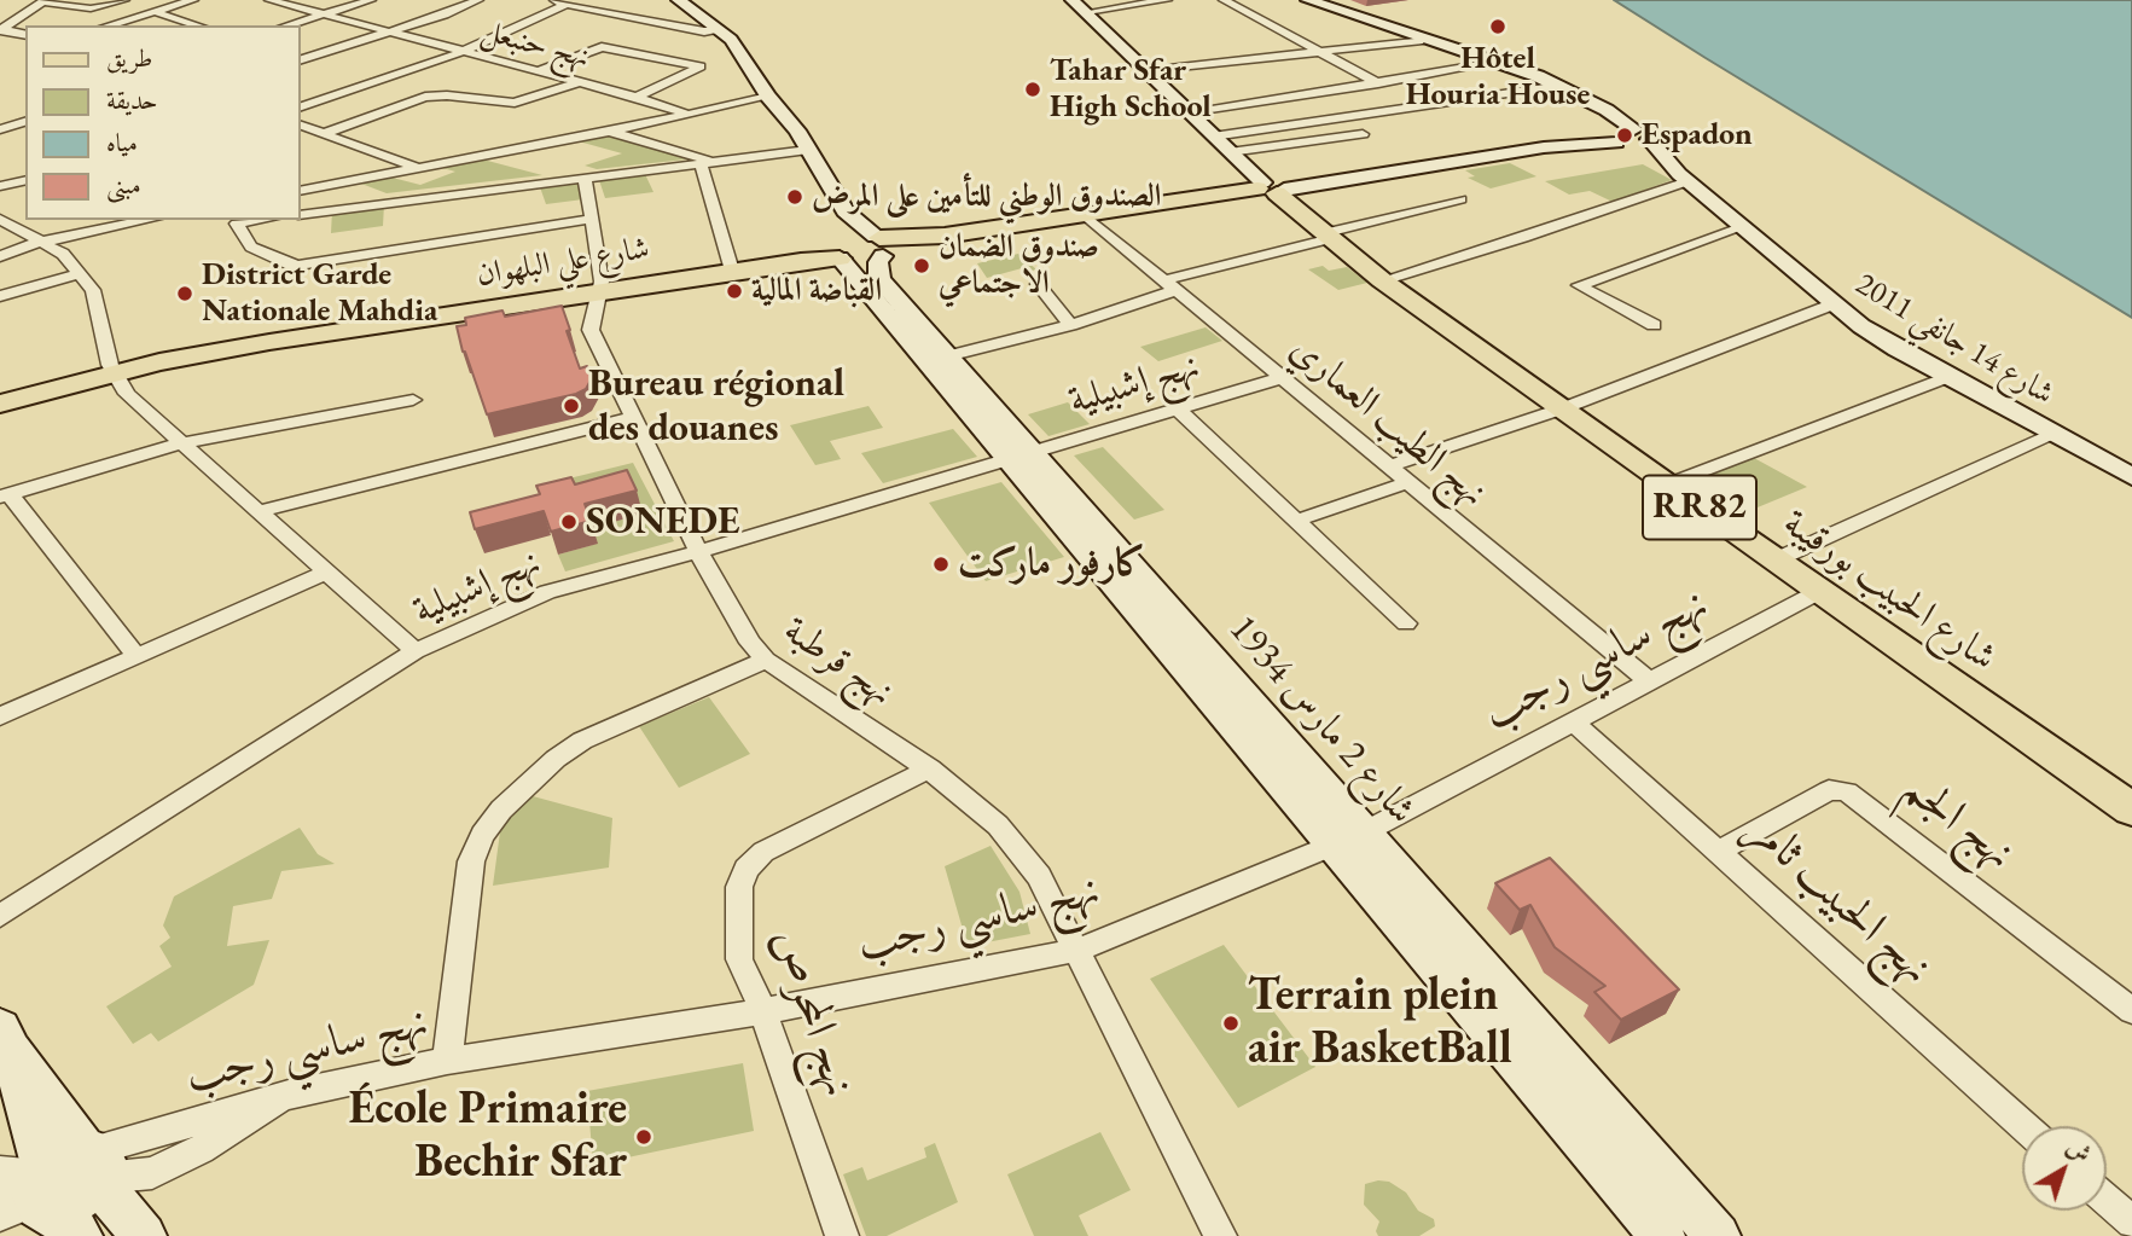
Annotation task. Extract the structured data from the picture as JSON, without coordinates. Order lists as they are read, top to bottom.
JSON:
{
  "streets": {
    "main road": ["شارع علي البلهوان", "RR82", "شارع الحبيب بورقيبة"],
    "street": [
      "نهج حنبعل",
      "شارع 14 جانفي 2011",
      "نهج إشبيلية",
      "نهج الطيب العماري",
      "نهج ساسي رجب",
      "نهج قرطبة",
      "شارع 2 مارس 1934",
      "نهج الجم",
      "نهج الحبيب ثامر",
      "نهج المحرص"
    ]
  },
  "crossings": [
    ["شارع علي البلهوان", "نهج الطيب العماري"],
    ["شارع علي البلهوان", "شارع الحبيب بورقيبة"],
    ["شارع علي البلهوان", "نهج قرطبة"],
    ["شارع علي البلهوان", "شارع 2 مارس 1934"],
    ["نهج إشبيلية", "نهج الطيب العماري"],
    ["نهج إشبيلية", "نهج قرطبة"],
    ["نهج إشبيلية", "شارع 2 مارس 1934"],
    ["نهج الطيب العماري", "نهج ساسي رجب"],
    ["شارع الحبيب بورقيبة", "نهج ساسي رجب"],
    ["نهج ساسي رجب", "نهج قرطبة"],
    ["نهج ساسي رجب", "شارع 2 مارس 1934"],
    ["نهج ساسي رجب", "نهج الحبيب ثامر"],
    ["نهج ساسي رجب", "نهج المحرص"],
    ["نهج قرطبة", "نهج المحرص"],
    ["نهج الجم", "نهج الحبيب ثامر"]
  ],
  "places": [
    "Hôtel Houria House",
    "Tahar Sfar High School",
    "Espadon",
    "الصندوق الوطني للتأمين على المرض",
    "صندوق الضمان الاجتماعي",
    "القباضة المالية",
    "District Garde Nationale Mahdia",
    "Bureau régional des douanes",
    "SONEDE",
    "كارفور ماركت",
    "Terrain plein air BasketBall",
    "École Primaire Bechir Sfar"
  ],
  "legend": [
    "طريق",
    "حديقة",
    "مياه",
    "مبنى"
  ],
  "north": "top right"
}
